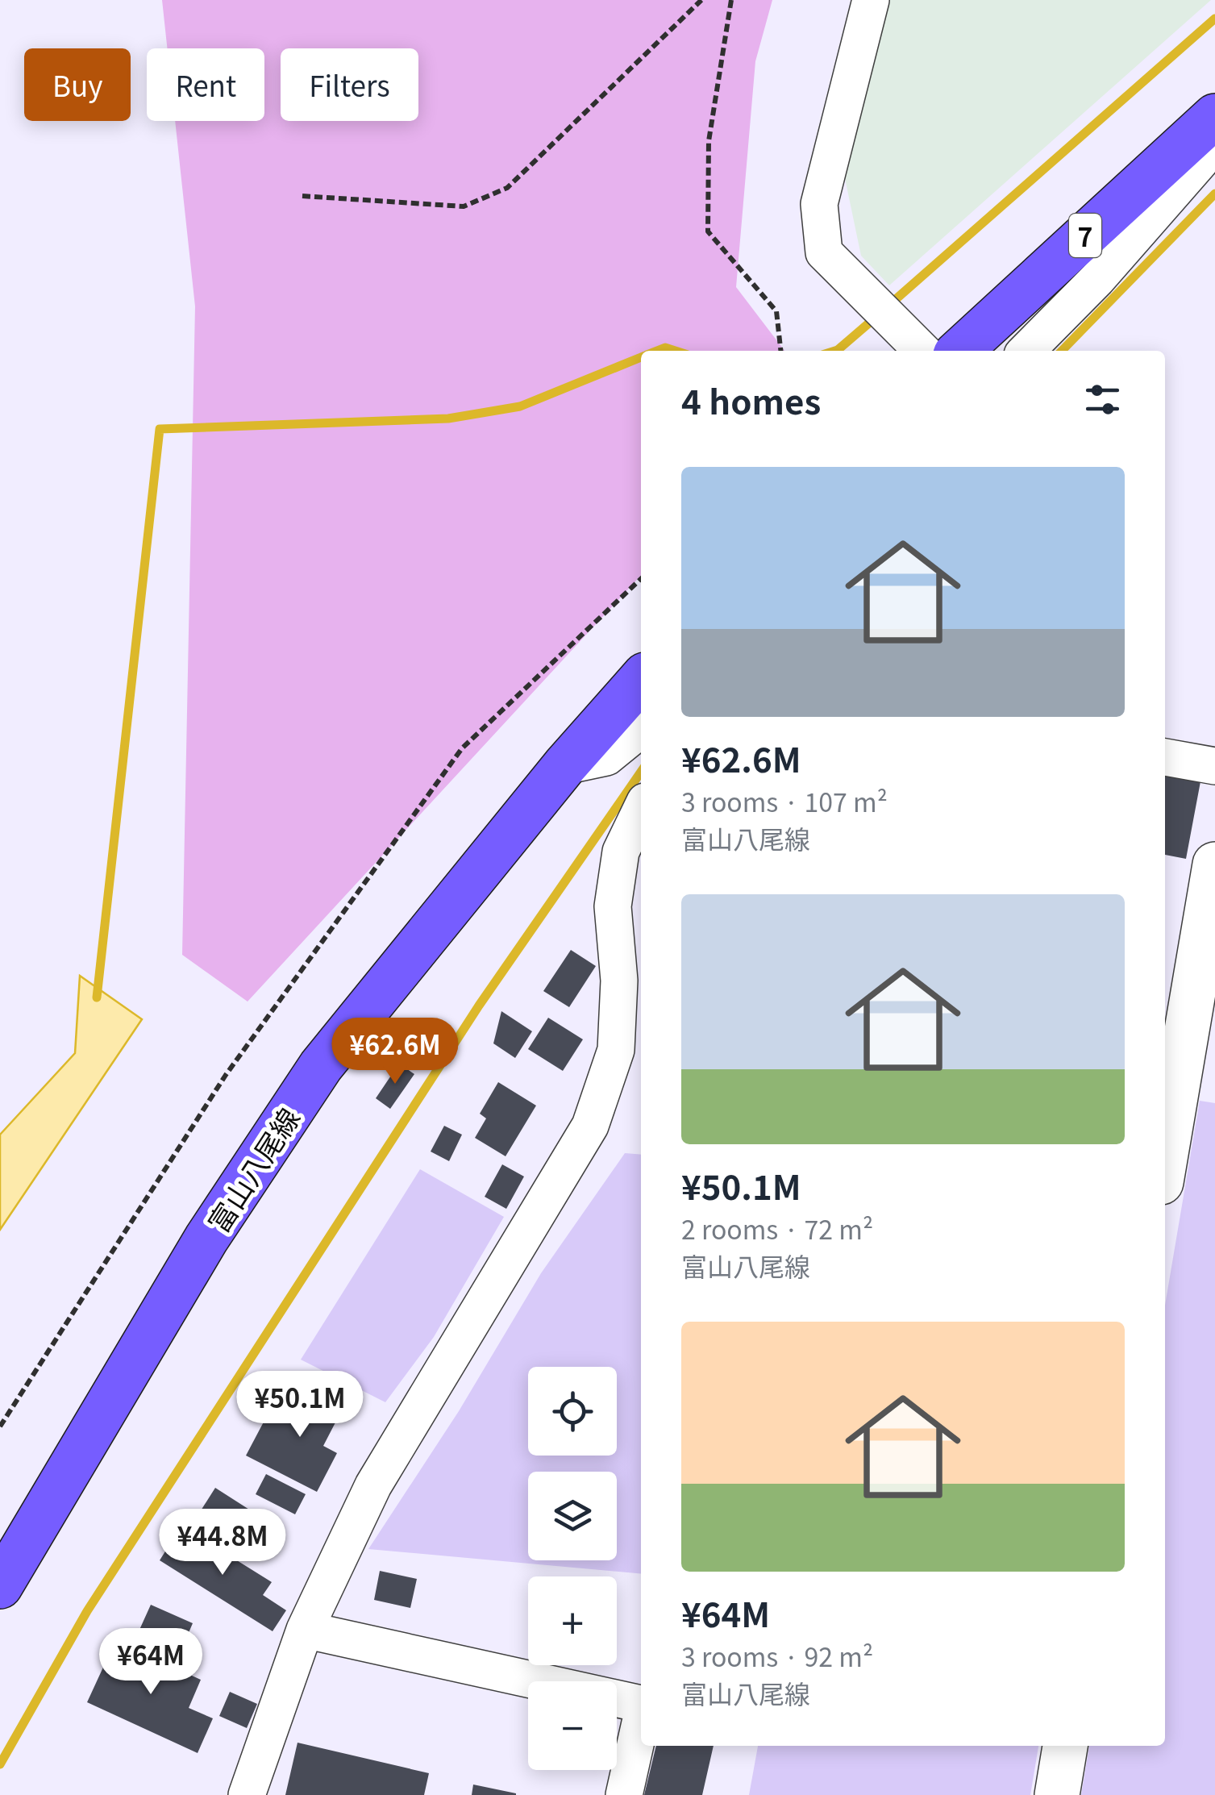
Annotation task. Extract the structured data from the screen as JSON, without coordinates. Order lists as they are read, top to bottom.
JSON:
{
  "streets": {
    "main road": ["7", "富山八尾線"]
  },
  "page": {
    "chip": ["Buy", "Rent", "Filters"],
    "heading": "4 homes",
    "list": [
      {
        "name": "¥62.6M",
        "note": "3 rooms · 107 m² · 富山八尾線"
      },
      {
        "name": "¥50.1M",
        "note": "2 rooms · 72 m² · 富山八尾線"
      },
      {
        "name": "¥64M",
        "note": "3 rooms · 92 m² · 富山八尾線"
      }
    ],
    "price": [
      "¥62.6M",
      "¥50.1M",
      "¥44.8M",
      "¥64M"
    ],
    "map_buttons": ["+", "−"]
  }
}
